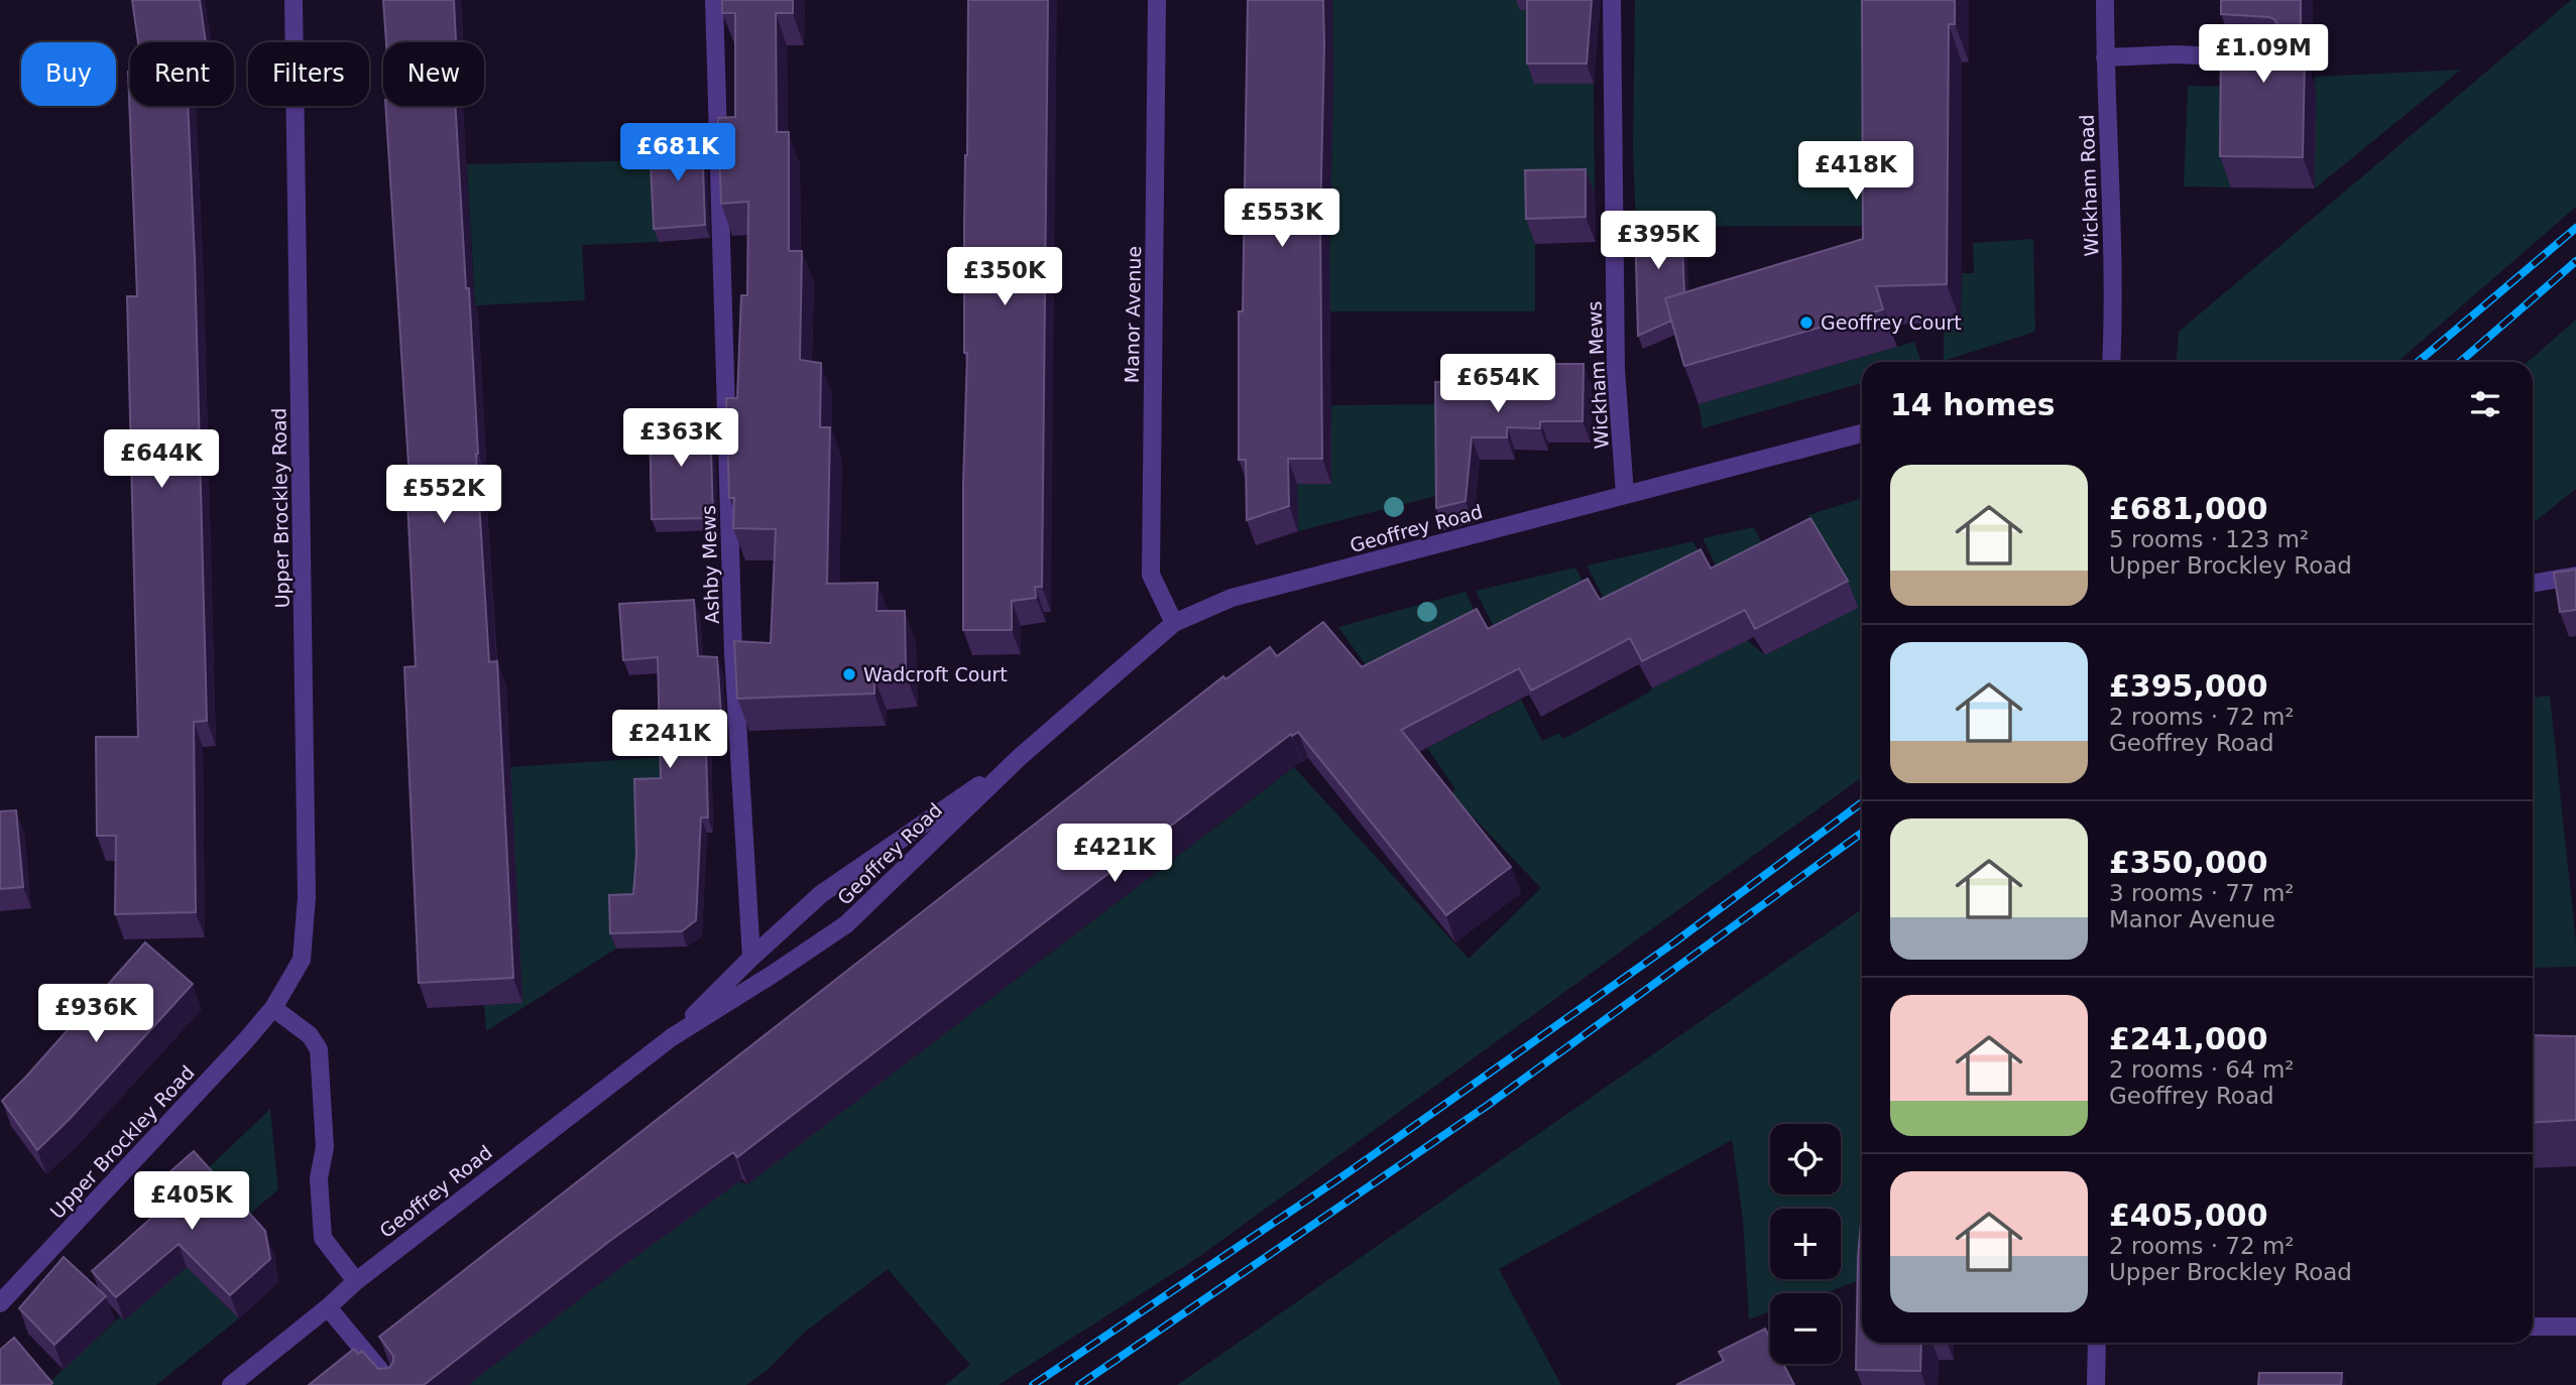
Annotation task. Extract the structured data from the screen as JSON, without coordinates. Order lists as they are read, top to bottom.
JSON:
{
  "streets": {
    "street": [
      "Wickham Road",
      "Manor Avenue",
      "Wickham Mews",
      "Upper Brockley Road",
      "Geoffrey Road",
      "Ashby Mews"
    ]
  },
  "crossings": [
    ["Manor Avenue", "Geoffrey Road"],
    ["Wickham Mews", "Geoffrey Road"],
    ["Geoffrey Road", "Ashby Mews"]
  ],
  "places": ["Geoffrey Court", "Wadcroft Court"],
  "page": {
    "price": [
      "£1.09M",
      "£681K",
      "£418K",
      "£553K",
      "£395K",
      "£350K",
      "£654K",
      "£363K",
      "£644K",
      "£552K",
      "£241K",
      "£421K",
      "£936K",
      "£405K"
    ],
    "chip": [
      "Buy",
      "Rent",
      "Filters",
      "New"
    ],
    "heading": "14 homes",
    "list": [
      {
        "name": "£681,000",
        "note": "5 rooms · 123 m² · Upper Brockley Road"
      },
      {
        "name": "£395,000",
        "note": "2 rooms · 72 m² · Geoffrey Road"
      },
      {
        "name": "£350,000",
        "note": "3 rooms · 77 m² · Manor Avenue"
      },
      {
        "name": "£241,000",
        "note": "2 rooms · 64 m² · Geoffrey Road"
      },
      {
        "name": "£405,000",
        "note": "2 rooms · 72 m² · Upper Brockley Road"
      }
    ],
    "map_buttons": ["+", "−"]
  }
}
